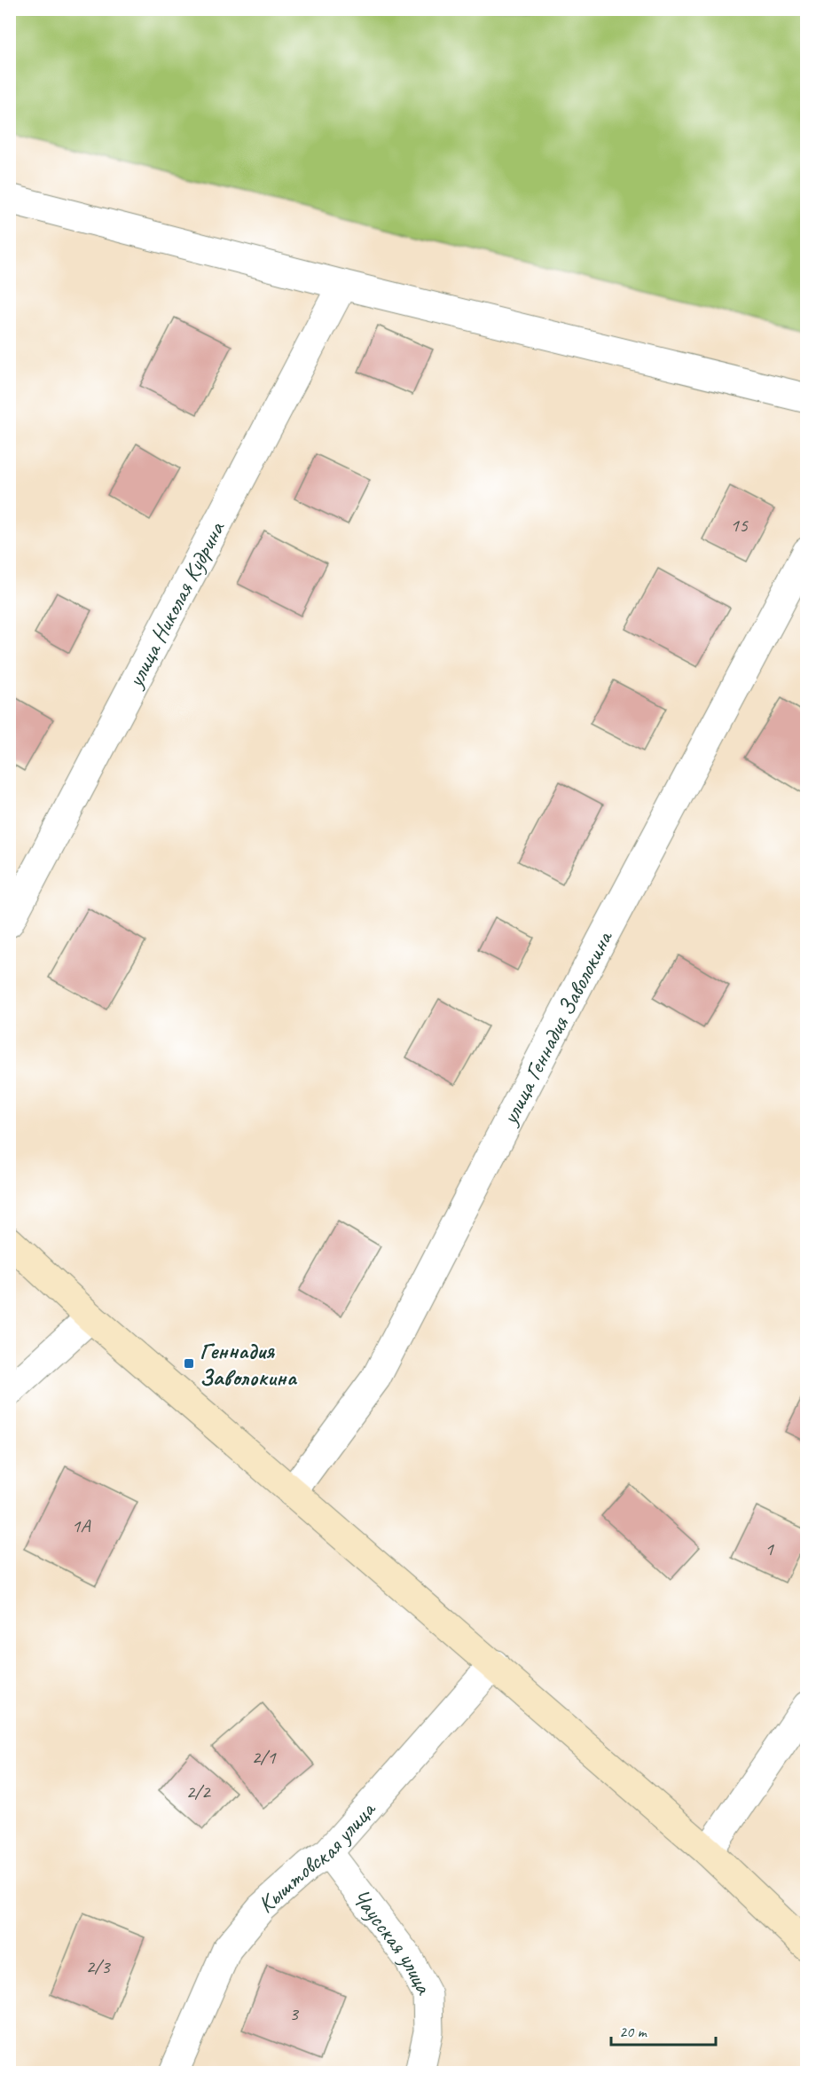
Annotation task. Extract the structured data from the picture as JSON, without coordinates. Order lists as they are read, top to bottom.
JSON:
{
  "streets": {
    "street": [
      "улица Николая Кудрина",
      "улица Геннадия Заволокина",
      "Кыштовская улица",
      "Чаусская улица"
    ]
  },
  "crossings": [
    ["Кыштовская улица", "Чаусская улица"]
  ],
  "places": {
    "transit": ["Геннадия Заволокина"]
  },
  "house_numbers": [
    "15",
    "1А",
    "1",
    "2/1",
    "2/2",
    "2/3",
    "3"
  ],
  "scale_bar": "20 m"
}
